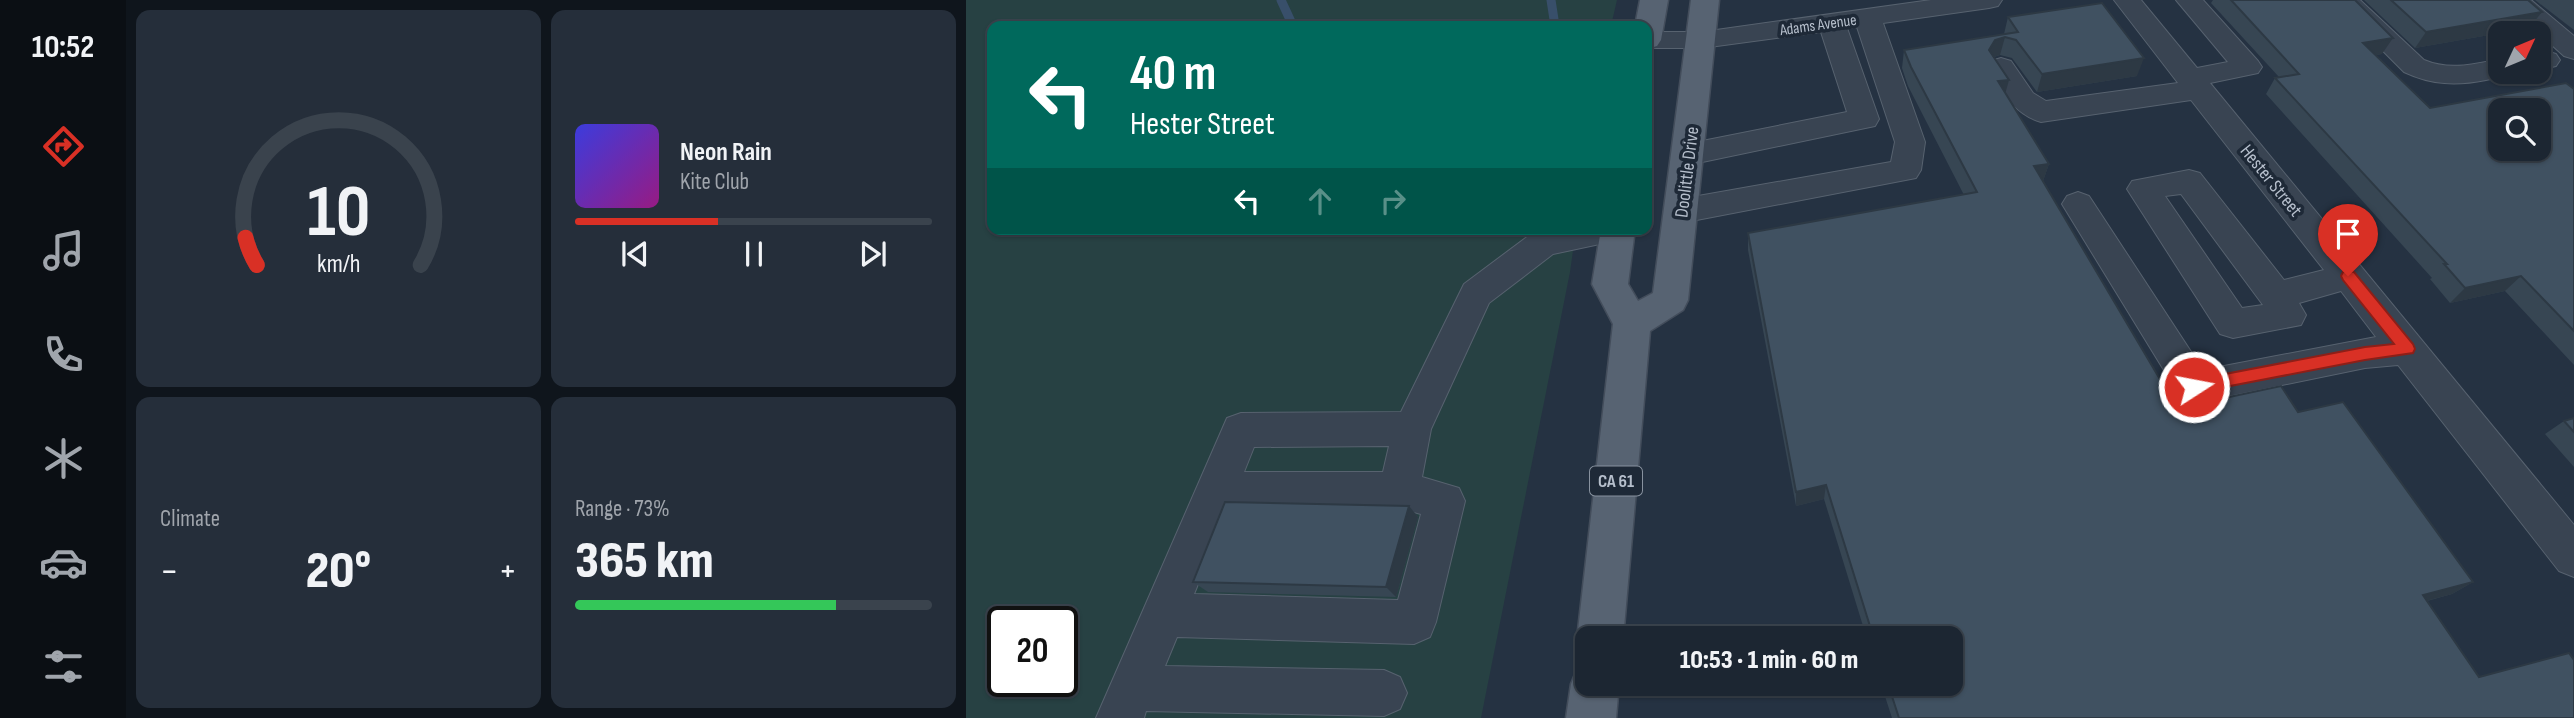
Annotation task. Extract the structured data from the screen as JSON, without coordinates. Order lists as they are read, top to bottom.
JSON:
{
  "streets": {
    "main road": ["Doolittle Drive", "CA 61"],
    "street": ["Adams Avenue", "Hester Street"]
  },
  "crossings": [
    ["Adams Avenue", "Doolittle Drive"],
    ["Doolittle Drive", "CA 61"]
  ],
  "north": "top right",
  "page": {
    "tabs": "10:52",
    "turn": ["40 m", "Hester Street"],
    "song": ["Neon Rain", "Kite Club"],
    "tile": [
      "Climate",
      ["Range · 73%", "365 km"]
    ],
    "heat": ["−", "20°", "+"],
    "limit": "20",
    "trip": "10:53 · 1 min · 60 m",
    "gauge": ["10", "km/h"]
  }
}
